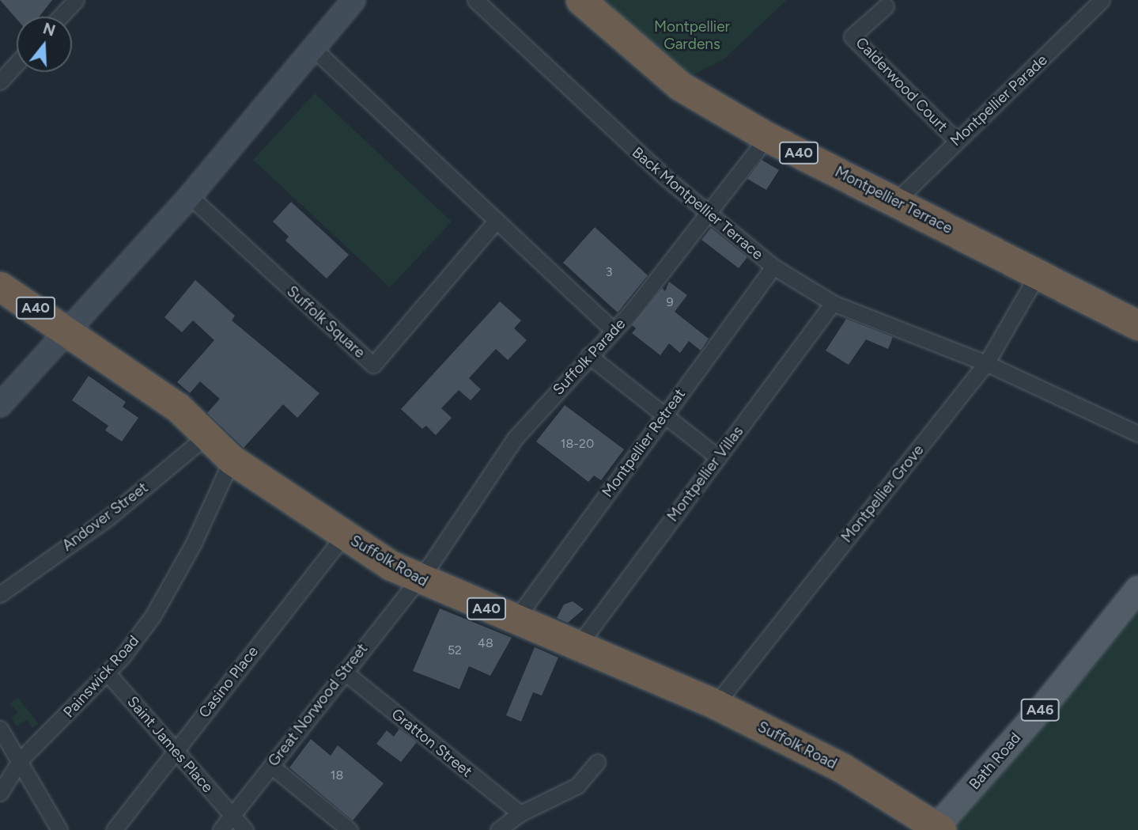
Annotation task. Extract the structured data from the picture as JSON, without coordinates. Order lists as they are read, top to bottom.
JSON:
{
  "streets": {
    "highway": ["A40", "Montpellier Terrace", "Suffolk Road"],
    "main road": ["A46", "Bath Road"],
    "street": [
      "Calderwood Court",
      "Montpellier Parade",
      "Back Montpellier Terrace",
      "Suffolk Square",
      "Suffolk Parade",
      "Montpellier Retreat",
      "Montpellier Villas",
      "Montpellier Grove",
      "Andover Street",
      "Painswick Road",
      "Casino Place",
      "Great Norwood Street",
      "Gratton Street",
      "Saint James Place"
    ]
  },
  "crossings": [
    ["Calderwood Court", "Montpellier Parade"],
    ["Montpellier Parade", "Montpellier Terrace"],
    ["Montpellier Terrace", "Suffolk Parade"],
    ["Montpellier Terrace", "Montpellier Grove"],
    ["Back Montpellier Terrace", "Suffolk Parade"],
    ["Back Montpellier Terrace", "Montpellier Retreat"],
    ["Back Montpellier Terrace", "Montpellier Villas"],
    ["Back Montpellier Terrace", "Montpellier Grove"],
    ["Suffolk Parade", "Suffolk Road"],
    ["Suffolk Parade", "Great Norwood Street"],
    ["Montpellier Retreat", "Suffolk Road"],
    ["Montpellier Villas", "Suffolk Road"],
    ["Montpellier Grove", "Suffolk Road"],
    ["Andover Street", "Suffolk Road"],
    ["Suffolk Road", "Painswick Road"],
    ["Suffolk Road", "Casino Place"],
    ["Suffolk Road", "Great Norwood Street"],
    ["Suffolk Road", "Bath Road"],
    ["Painswick Road", "Saint James Place"],
    ["Casino Place", "Saint James Place"],
    ["Great Norwood Street", "Gratton Street"],
    ["Great Norwood Street", "Saint James Place"]
  ],
  "parks": ["Montpellier Gardens"],
  "house_numbers": [
    "3",
    "9",
    "18-20",
    "48",
    "52",
    "18"
  ],
  "north": "top"
}
